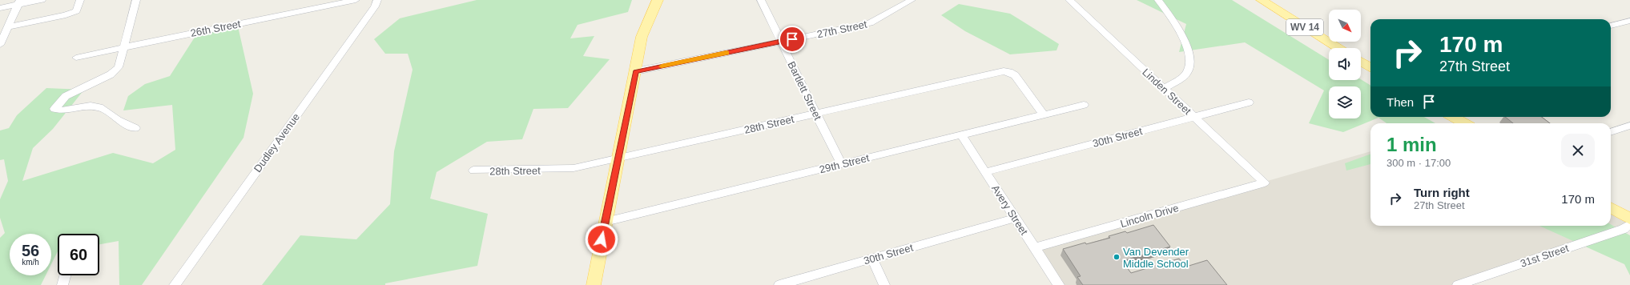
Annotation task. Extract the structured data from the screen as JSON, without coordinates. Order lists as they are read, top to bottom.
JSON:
{
  "streets": {
    "main road": ["WV 14"],
    "street": [
      "26th Street",
      "27th Street",
      "Bartlett Street",
      "Linden Street",
      "28th Street",
      "30th Street",
      "Dudley Avenue",
      "29th Street",
      "Avery Street",
      "Lincoln Drive",
      "31st Street"
    ]
  },
  "crossings": [
    ["27th Street", "Bartlett Street"],
    ["Bartlett Street", "28th Street"],
    ["Bartlett Street", "29th Street"],
    ["Linden Street", "30th Street"],
    ["Linden Street", "Lincoln Drive"],
    ["28th Street", "29th Street"],
    ["30th Street", "Avery Street"],
    ["29th Street", "Avery Street"],
    ["Avery Street", "Lincoln Drive"]
  ],
  "places": ["Van Devender Middle School"],
  "north": "bottom right",
  "page": {
    "turn": ["170 m", "27th Street"],
    "then": "Then",
    "heading": ["1 min", "300 m · 17:00"],
    "list": [
      {
        "name": "Turn right",
        "note": "27th Street",
        "value": "170 m"
      }
    ],
    "speed": "56 km/h",
    "limit": "60"
  }
}
